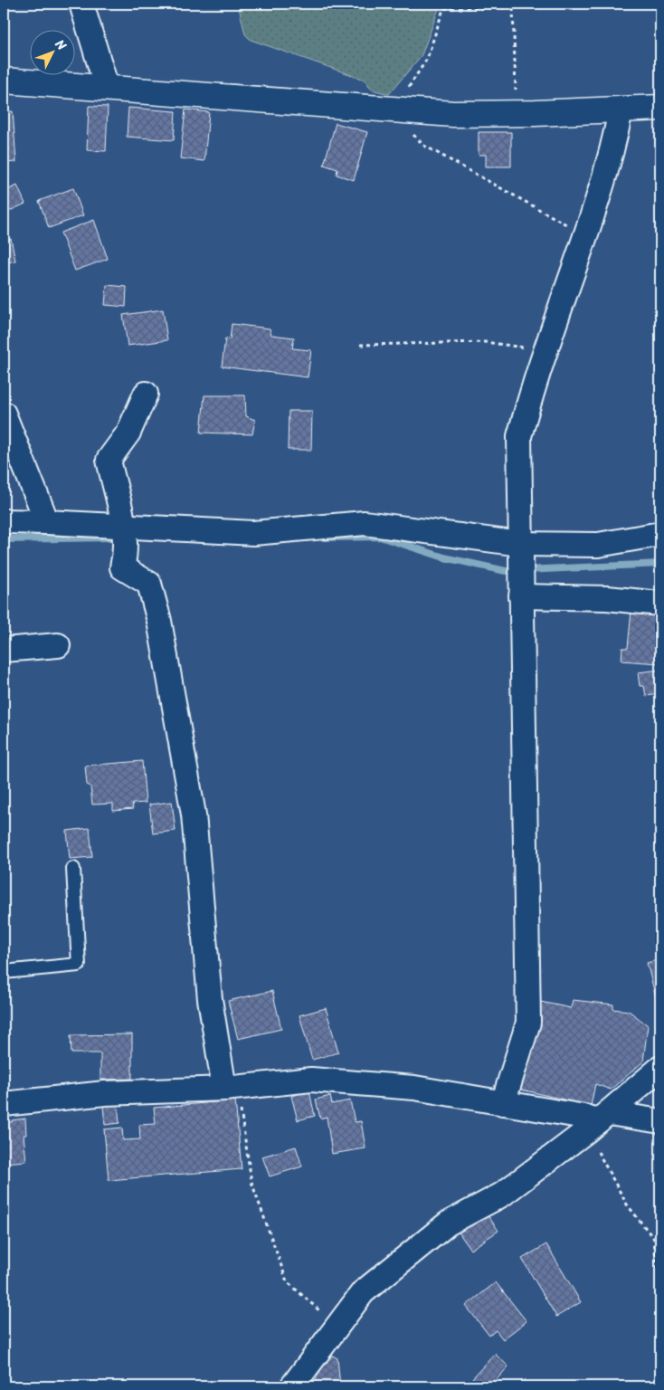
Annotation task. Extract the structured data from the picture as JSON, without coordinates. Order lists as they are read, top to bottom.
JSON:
{
  "north": "top right"
}
